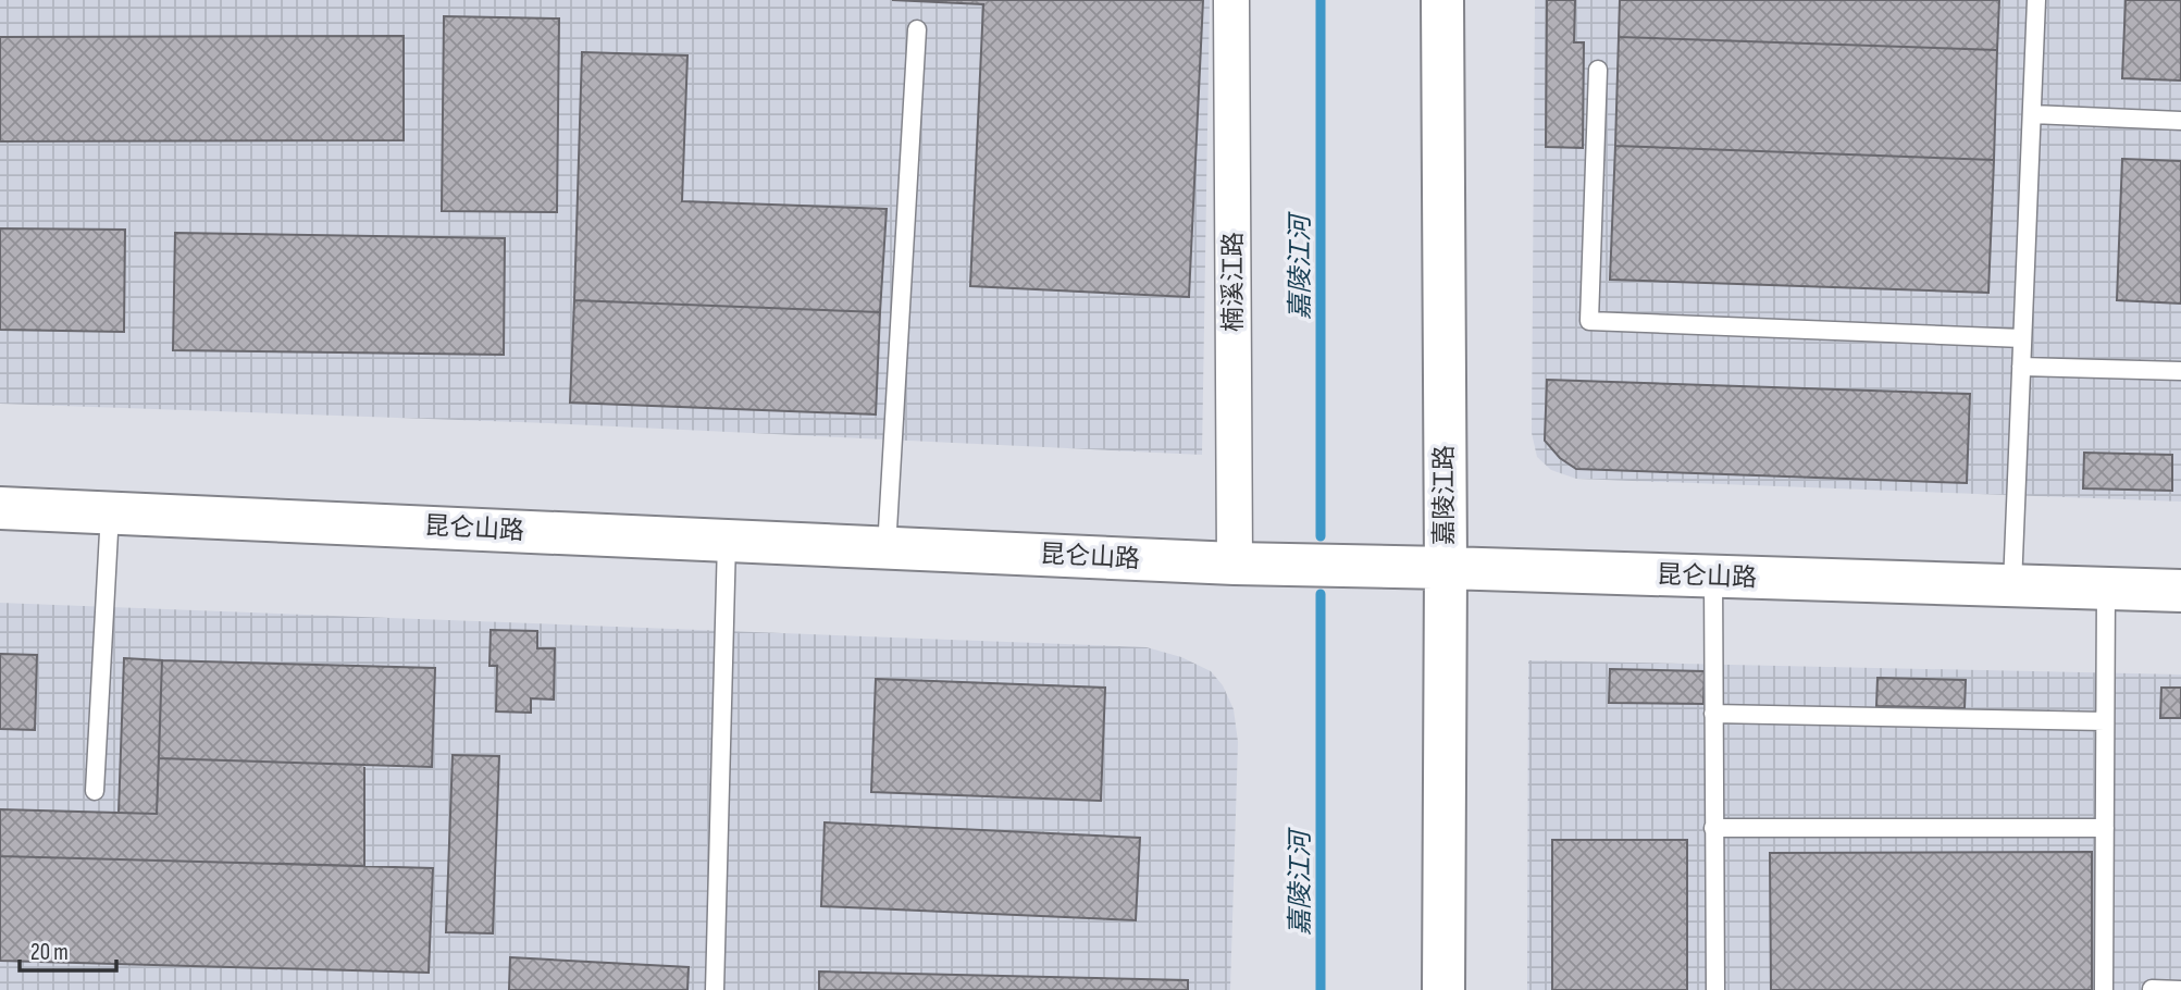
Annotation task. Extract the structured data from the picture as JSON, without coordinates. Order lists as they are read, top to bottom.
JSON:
{
  "streets": {
    "street": ["楠溪江路", "嘉陵江路", "昆仑山路"]
  },
  "crossings": [
    ["楠溪江路", "昆仑山路"],
    ["嘉陵江路", "昆仑山路"]
  ],
  "water": ["嘉陵江河"],
  "scale_bar": "20 m"
}
